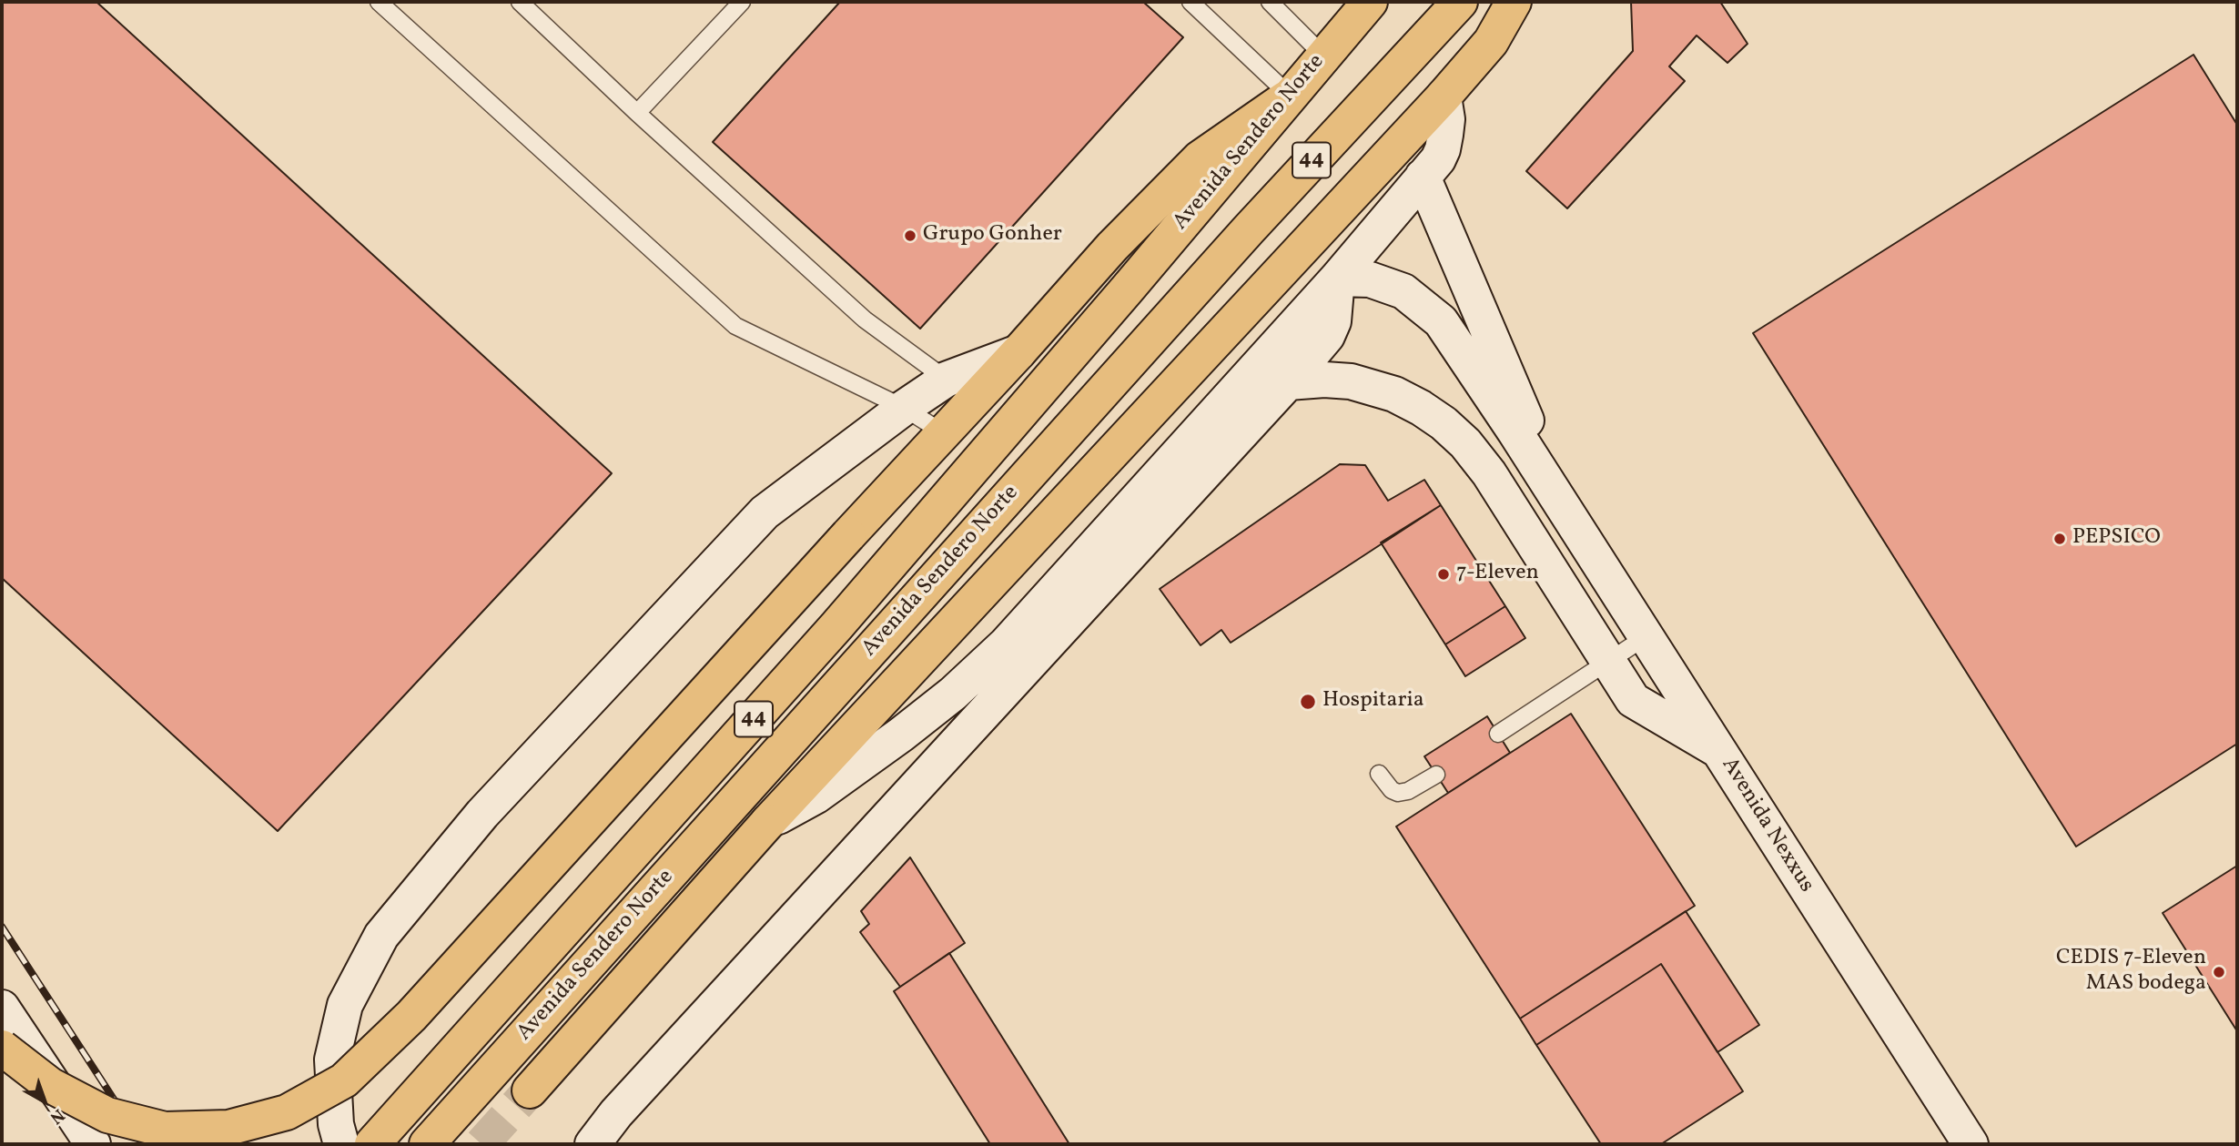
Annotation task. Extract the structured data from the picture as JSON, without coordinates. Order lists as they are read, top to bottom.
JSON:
{
  "streets": {
    "main road": ["Avenida Sendero Norte", "44"],
    "street": ["Avenida Nexxus"]
  },
  "places": [
    "Grupo Gonher",
    "PEPSICO",
    "7-Eleven",
    "Hospitaria",
    "CEDIS 7-Eleven MAS bodega"
  ],
  "north": "bottom right"
}
